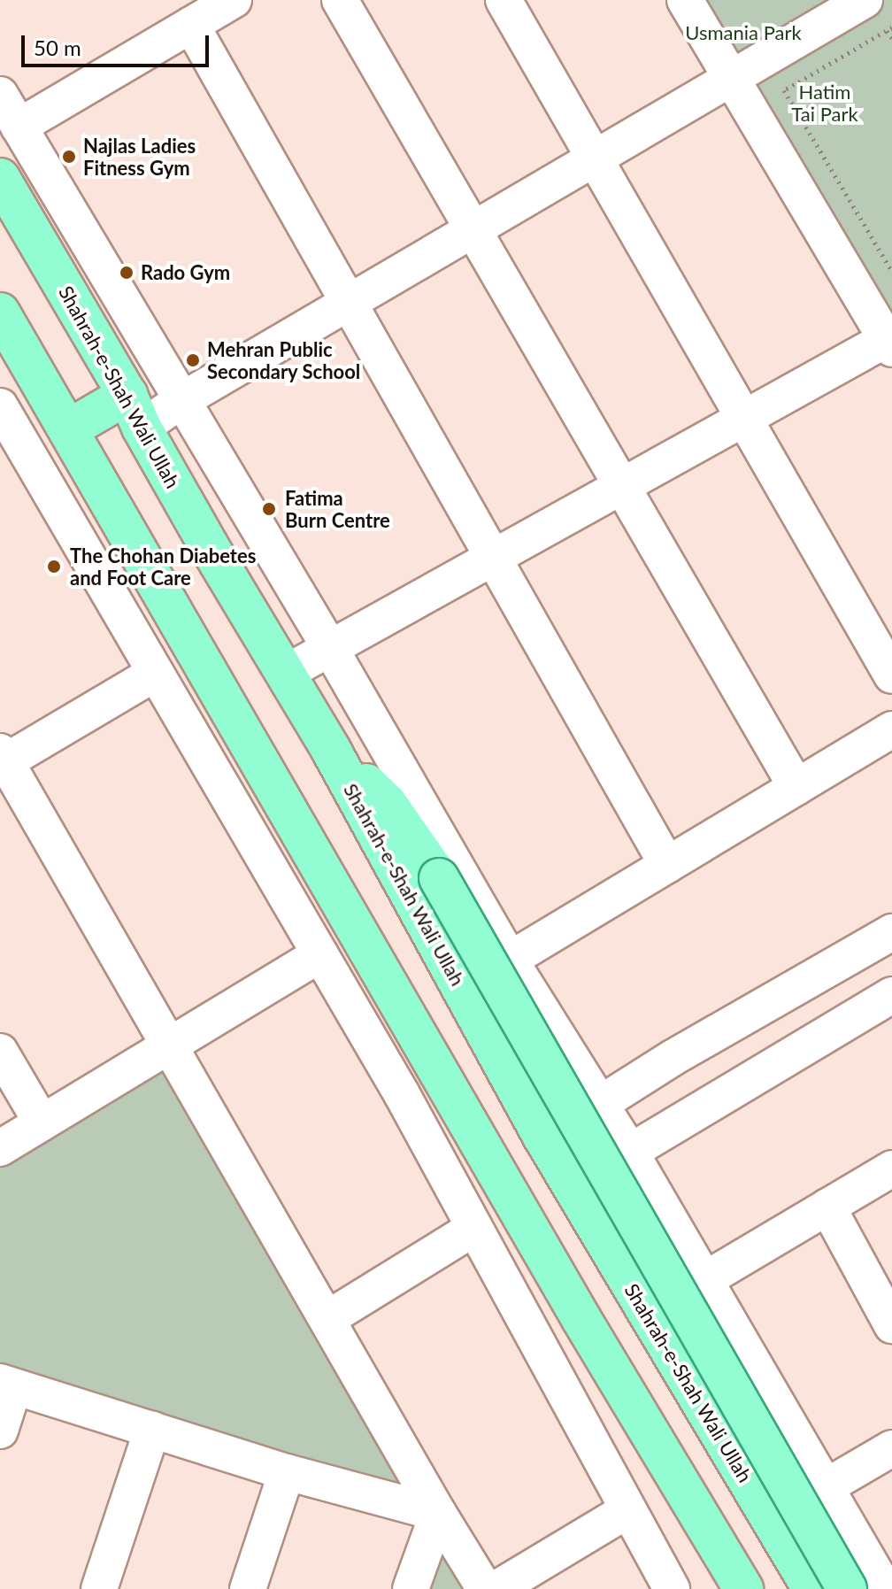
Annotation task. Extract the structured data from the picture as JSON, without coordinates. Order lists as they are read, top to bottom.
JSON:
{
  "streets": {
    "main road": ["Shahrah-e-Shah Wali Ullah"]
  },
  "parks": ["Usmania Park", "Hatim Tai Park"],
  "places": [
    "Najlas Ladies Fitness Gym",
    "Rado Gym",
    "Mehran Public Secondary School",
    "Fatima Burn Centre",
    "The Chohan Diabetes and Foot Care"
  ],
  "scale_bar": "50 m"
}
